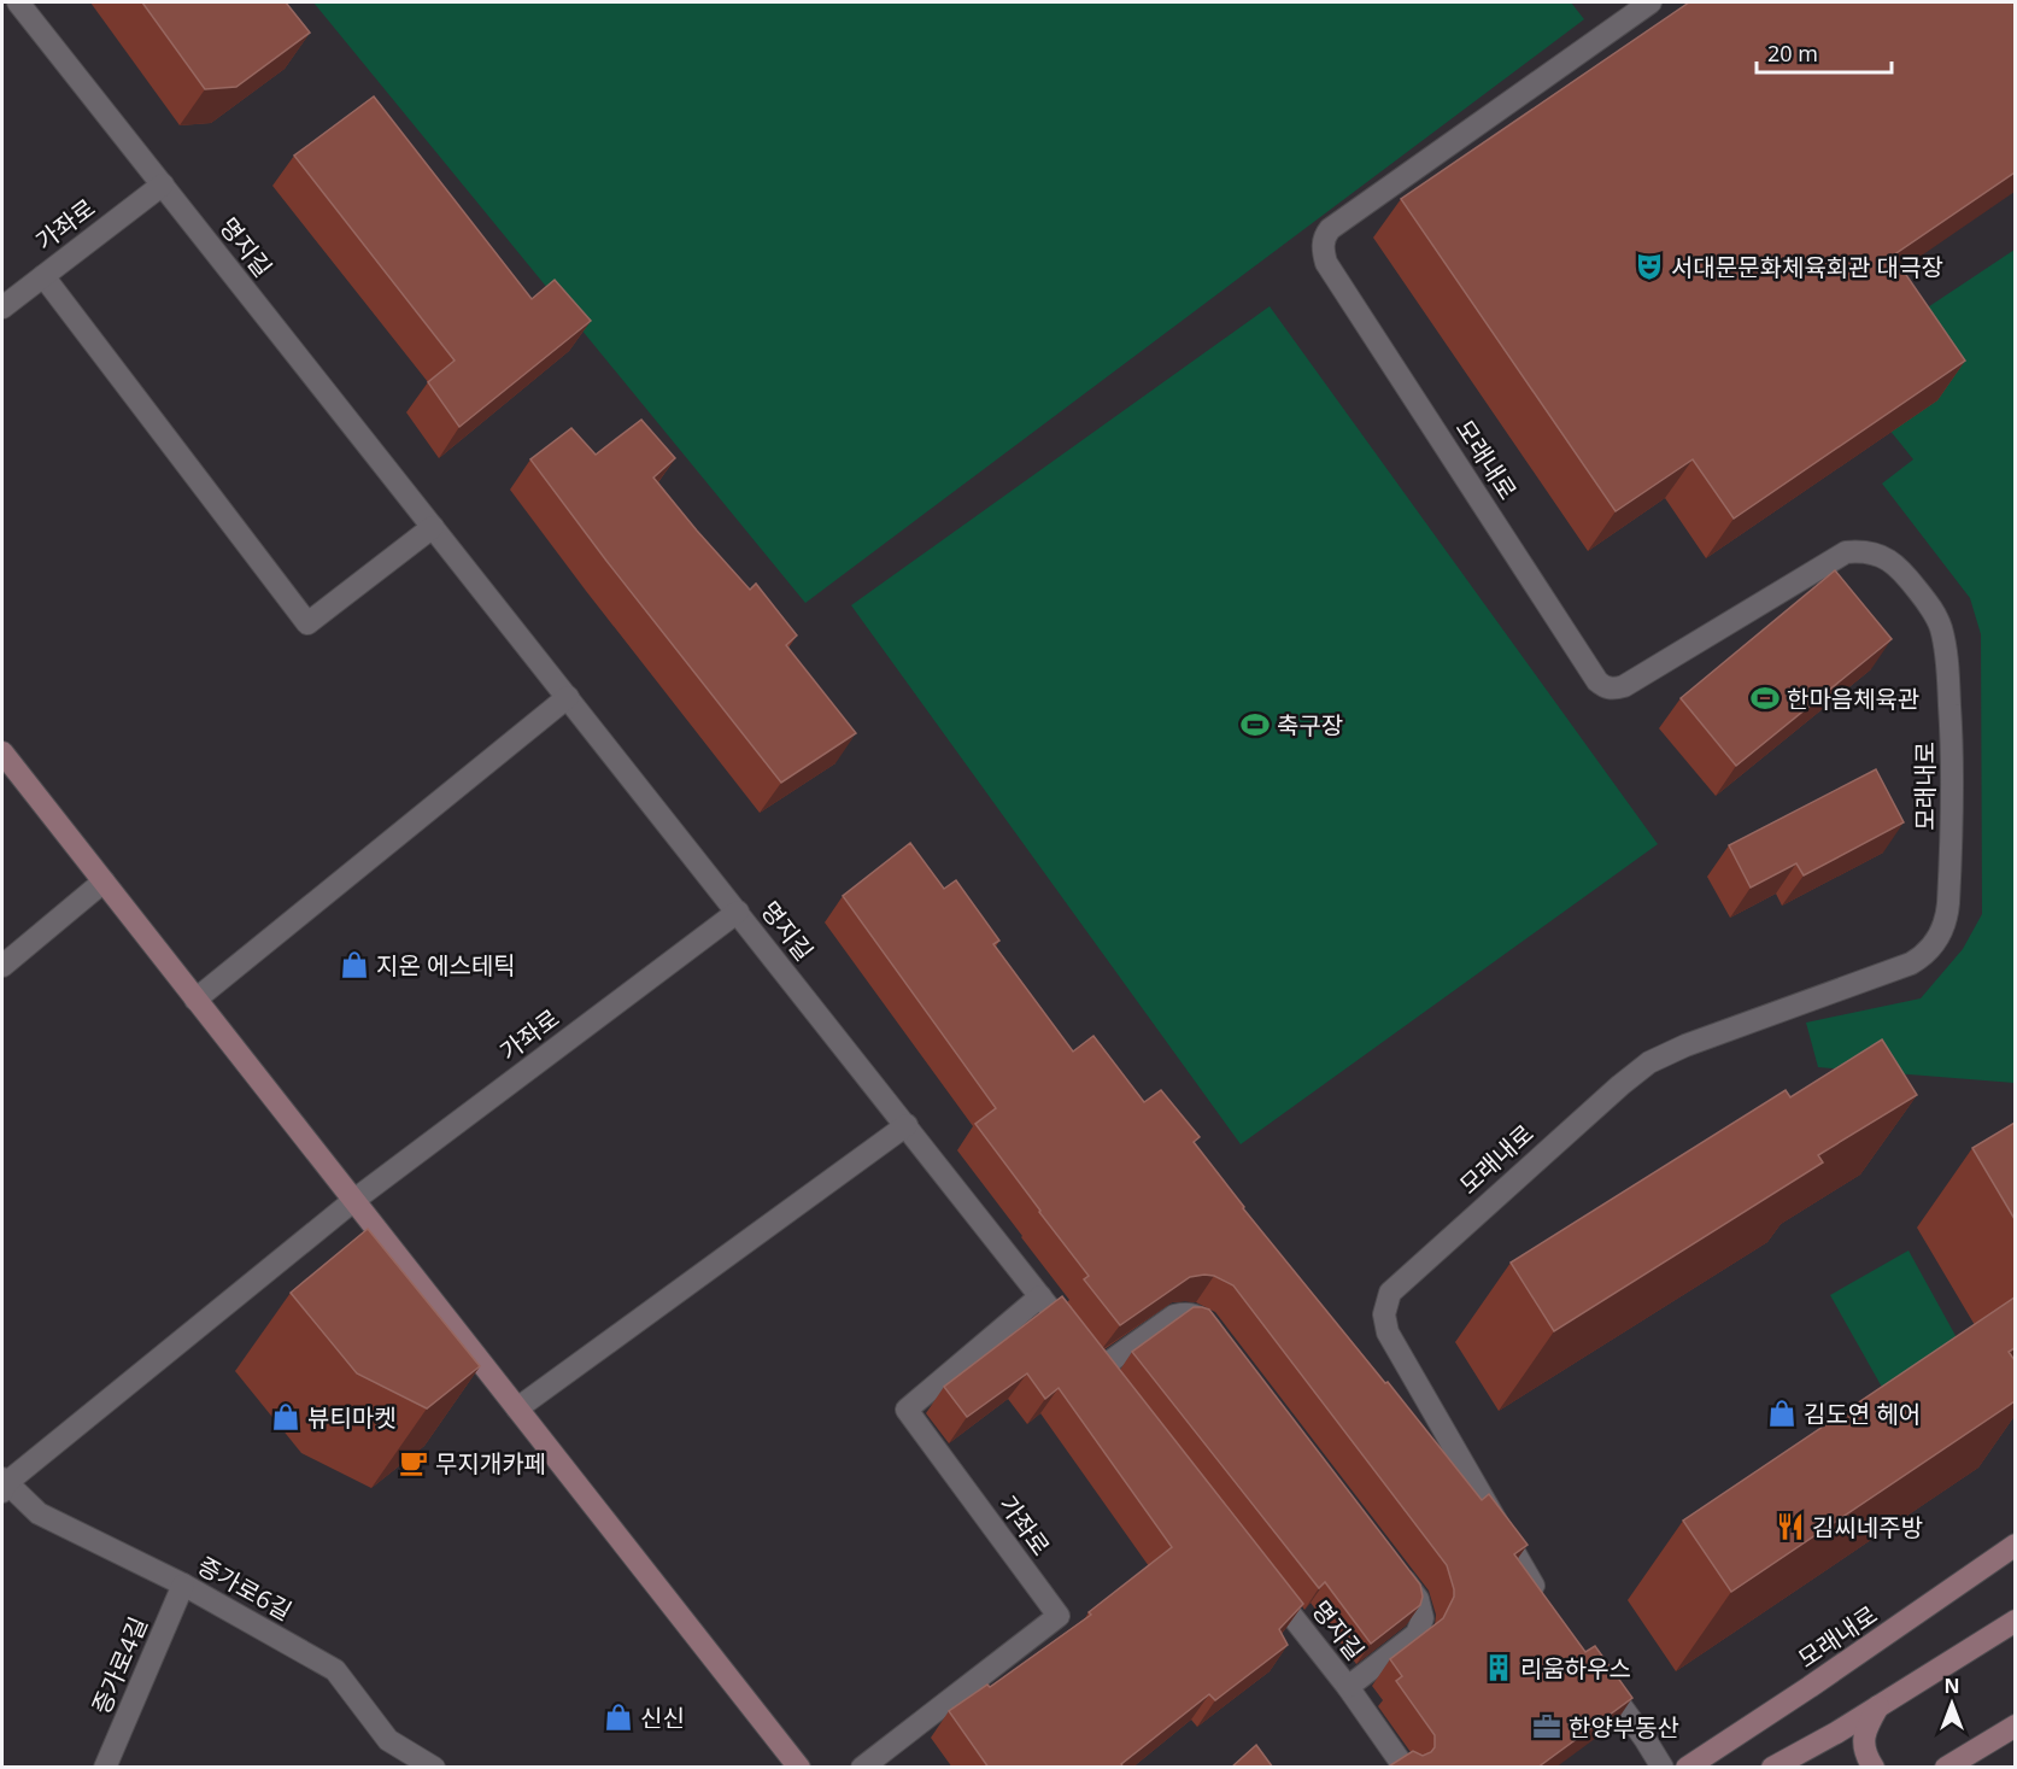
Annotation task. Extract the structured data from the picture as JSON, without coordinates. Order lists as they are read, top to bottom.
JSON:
{
  "streets": {
    "main road": ["모래내로"],
    "street": [
      "가좌로",
      "명지길",
      "증가로6길",
      "증가로4길"
    ]
  },
  "crossings": [
    ["가좌로", "명지길"],
    ["가좌로", "증가로6길"],
    ["증가로6길", "증가로4길"]
  ],
  "places": {
    "theatre": ["서대문문화체육회관 대극장"],
    "sports": ["한마음체육관", "축구장"],
    "shop": [
      "지온 에스테틱",
      "김도연 헤어",
      "뷰티마켓",
      "신신"
    ],
    "cafe": ["무지개카페"],
    "restaurant": ["김씨네주방"],
    "building": ["리움하우스"],
    "office": ["한양부동산"]
  },
  "scale_bar": "20 m",
  "north": "top"
}
